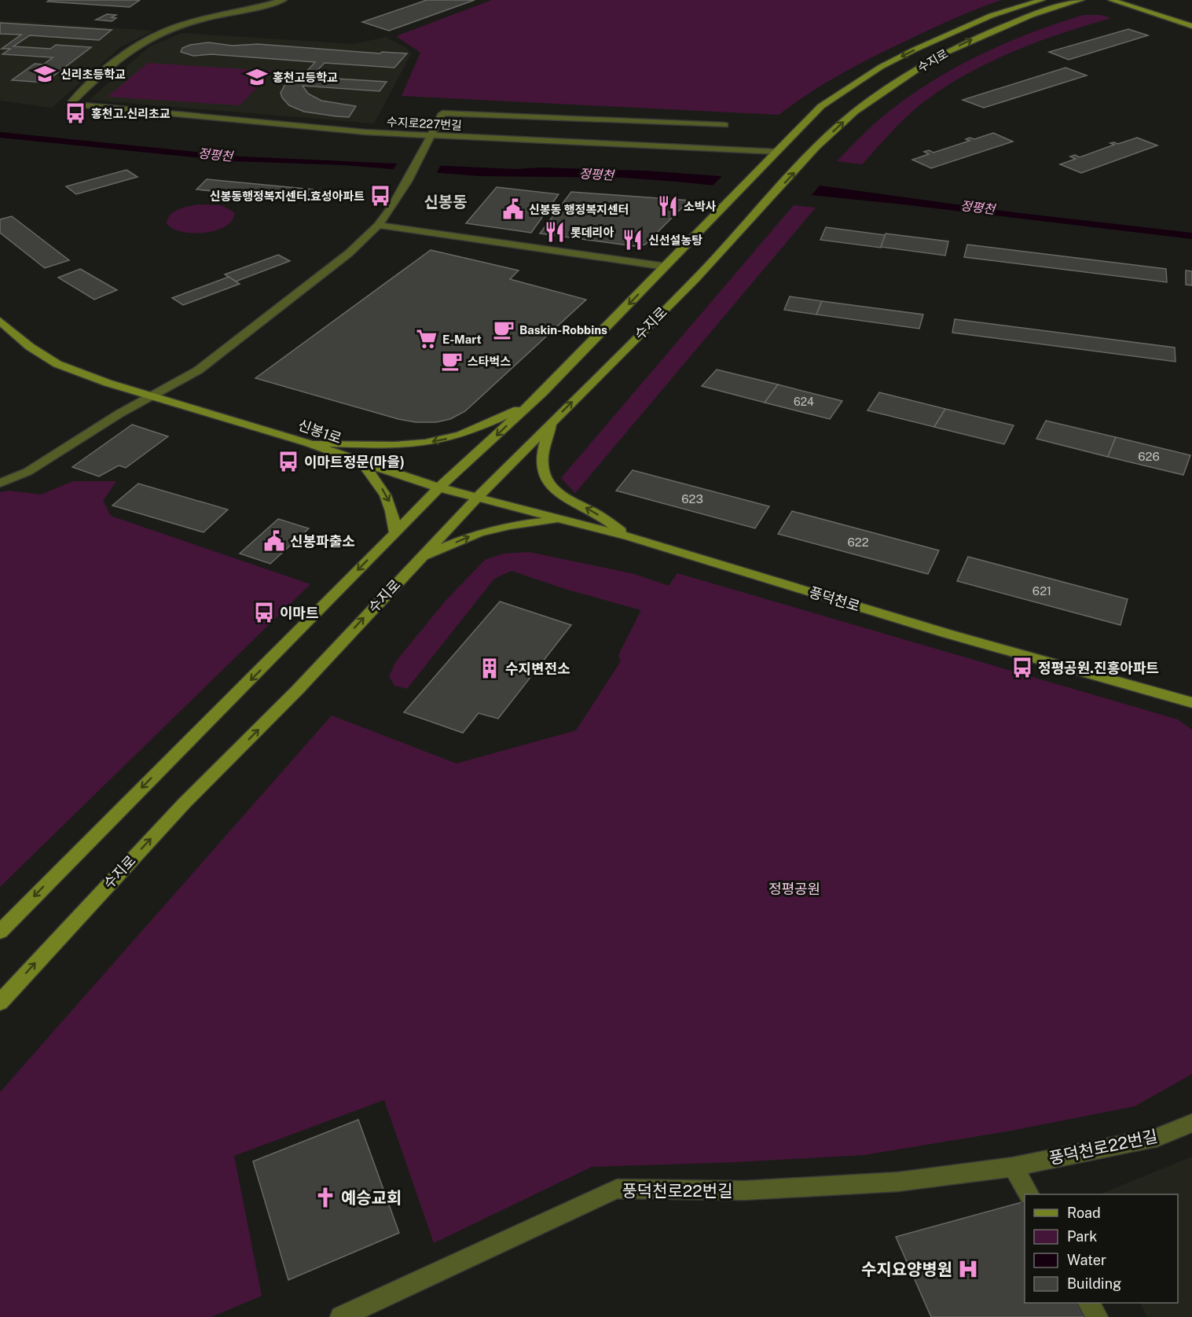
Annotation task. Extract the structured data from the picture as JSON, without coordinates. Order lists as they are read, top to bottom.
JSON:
{
  "streets": {
    "main road": ["수지로", "신봉1로", "풍덕천로"],
    "street": ["수지로227번길", "풍덕천로22번길"]
  },
  "crossings": [
    ["수지로", "수지로227번길"],
    ["수지로", "신봉1로"],
    ["수지로", "풍덕천로"],
    ["신봉1로", "풍덕천로"]
  ],
  "districts": ["신봉동"],
  "water": ["정평천"],
  "parks": ["정평공원"],
  "places": {
    "school or university": ["신리초등학교", "홍천고등학교"],
    "bus stop": [
      "홍천고.신리초교",
      "신봉동행정복지센터.효성아파트",
      "이마트정문(마을)",
      "이마트",
      "정평공원.진흥아파트"
    ],
    "restaurant": ["소박사", "롯데리아", "신선설농탕"],
    "public building": ["신봉동 행정복지센터", "신봉파출소"],
    "cafe": ["Baskin-Robbins", "스타벅스"],
    "supermarket": ["E-Mart"],
    "building": ["수지변전소"],
    "church": ["예승교회"],
    "hospital": ["수지요양병원"]
  },
  "house_numbers": [
    "624",
    "626",
    "623",
    "622",
    "621"
  ],
  "legend": [
    "Road",
    "Park",
    "Water",
    "Building"
  ]
}
